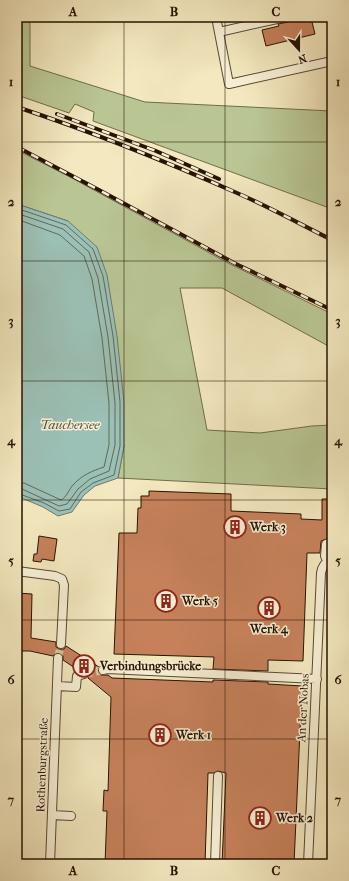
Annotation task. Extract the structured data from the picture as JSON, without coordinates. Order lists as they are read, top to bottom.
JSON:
{
  "streets": {
    "street": ["An der Nobas", "Rothenburgstraße"]
  },
  "water": ["Tauchersee"],
  "places": {
    "building": [
      "Werk 3",
      "Werk 5",
      "Werk 4",
      "Verbindungsbrücke",
      "Werk 1",
      "Werk 2"
    ]
  },
  "north": "bottom",
  "grid": {
    "columns": ["A", "B", "C"],
    "rows": [
      "1",
      "2",
      "3",
      "4",
      "5",
      "6",
      "7"
    ]
  }
}
